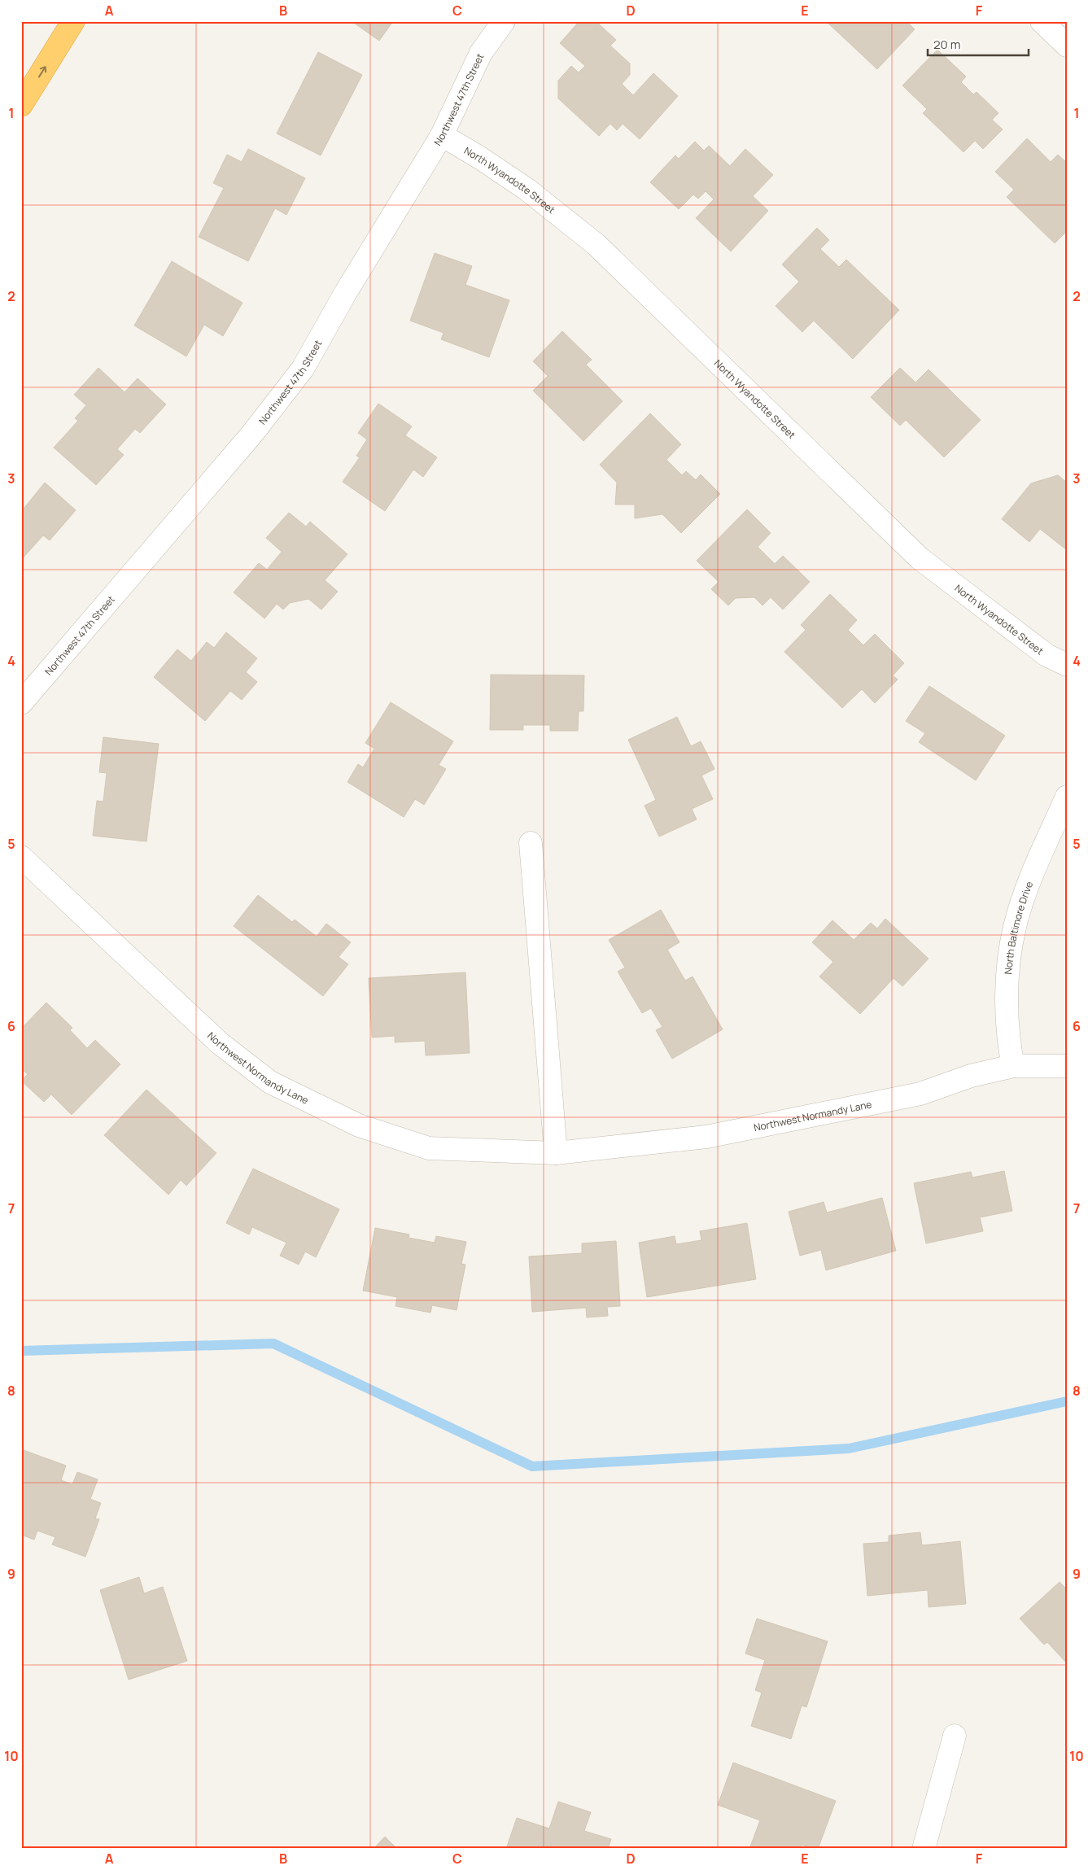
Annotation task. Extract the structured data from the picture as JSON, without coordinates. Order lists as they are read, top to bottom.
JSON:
{
  "streets": {
    "street": [
      "Northwest 47th Street",
      "North Wyandotte Street",
      "North Baltimore Drive",
      "Northwest Normandy Lane"
    ]
  },
  "crossings": [
    ["Northwest 47th Street", "North Wyandotte Street"],
    ["North Baltimore Drive", "Northwest Normandy Lane"]
  ],
  "scale_bar": "20 m",
  "grid": {
    "columns": [
      "A",
      "B",
      "C",
      "D",
      "E",
      "F"
    ],
    "rows": [
      "1",
      "2",
      "3",
      "4",
      "5",
      "6",
      "7",
      "8",
      "9",
      "10"
    ]
  }
}
